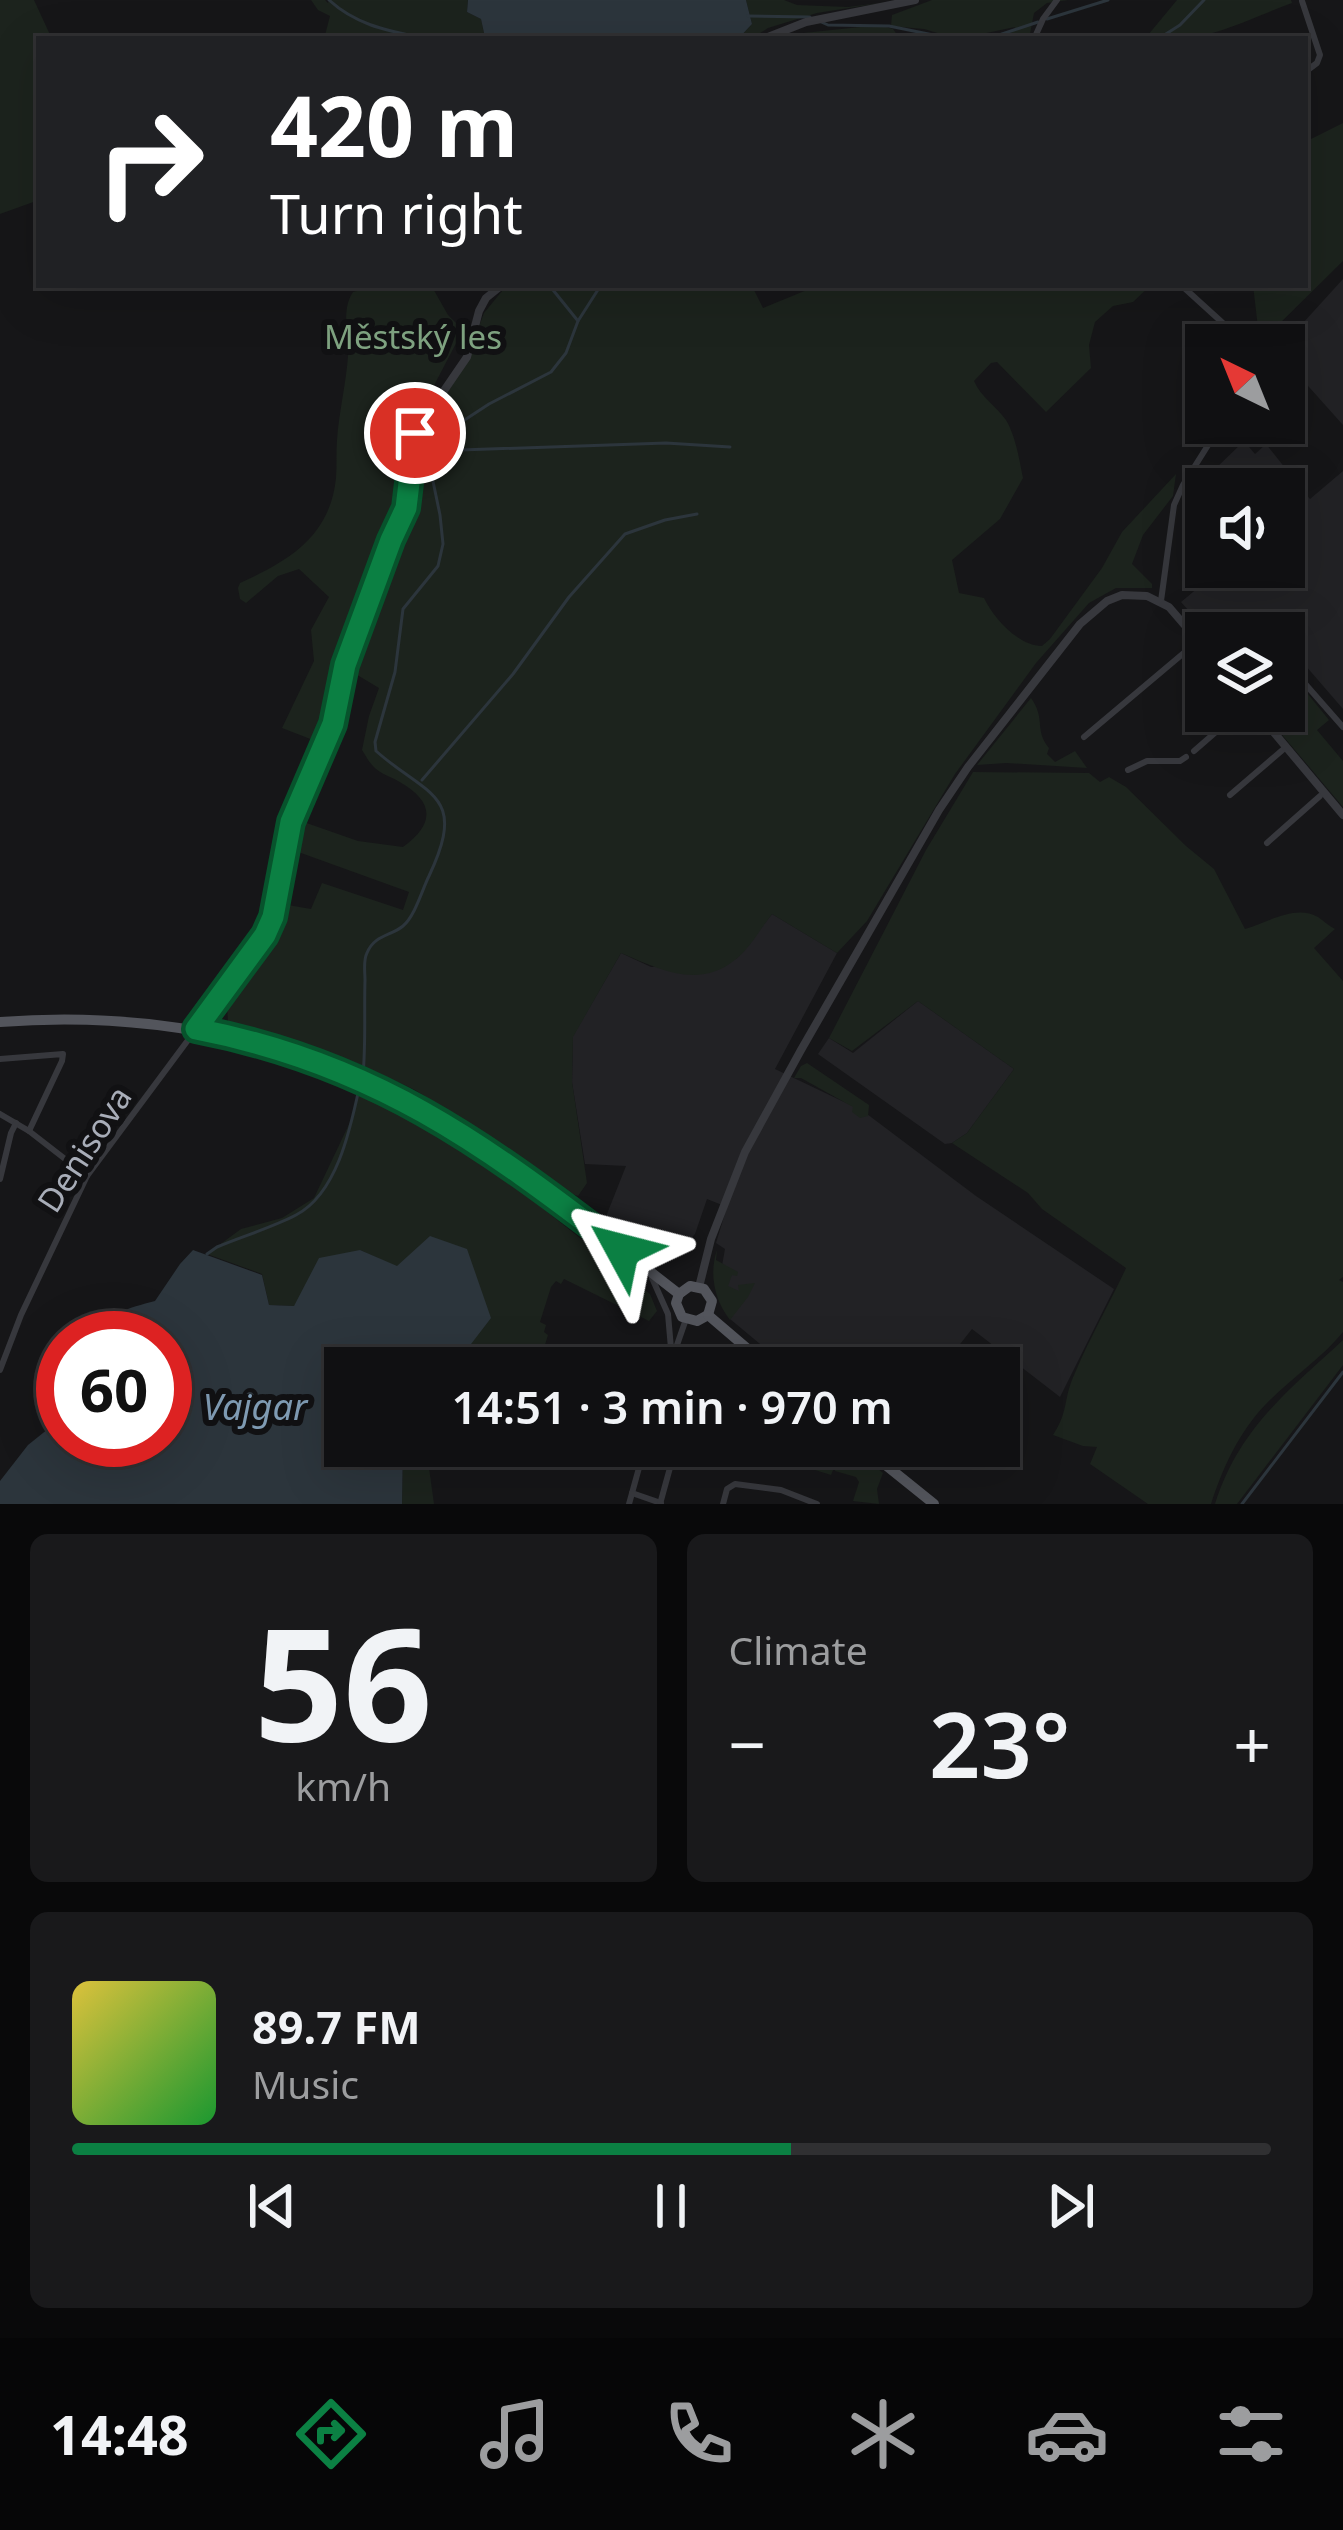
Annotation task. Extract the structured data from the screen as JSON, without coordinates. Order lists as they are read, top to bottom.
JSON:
{
  "streets": {
    "street": ["Denisova"]
  },
  "water": ["Vajgar"],
  "parks": ["Městský les"],
  "north": "top left",
  "page": {
    "turn": ["420 m", "Turn right"],
    "limit": "60",
    "trip": "14:51 · 3 min · 970 m",
    "tile": [
      ["56", "km/h"],
      "Climate"
    ],
    "heat": ["−", "23°", "+"],
    "song": ["89.7 FM", "Music"],
    "tabs": "14:48"
  }
}
